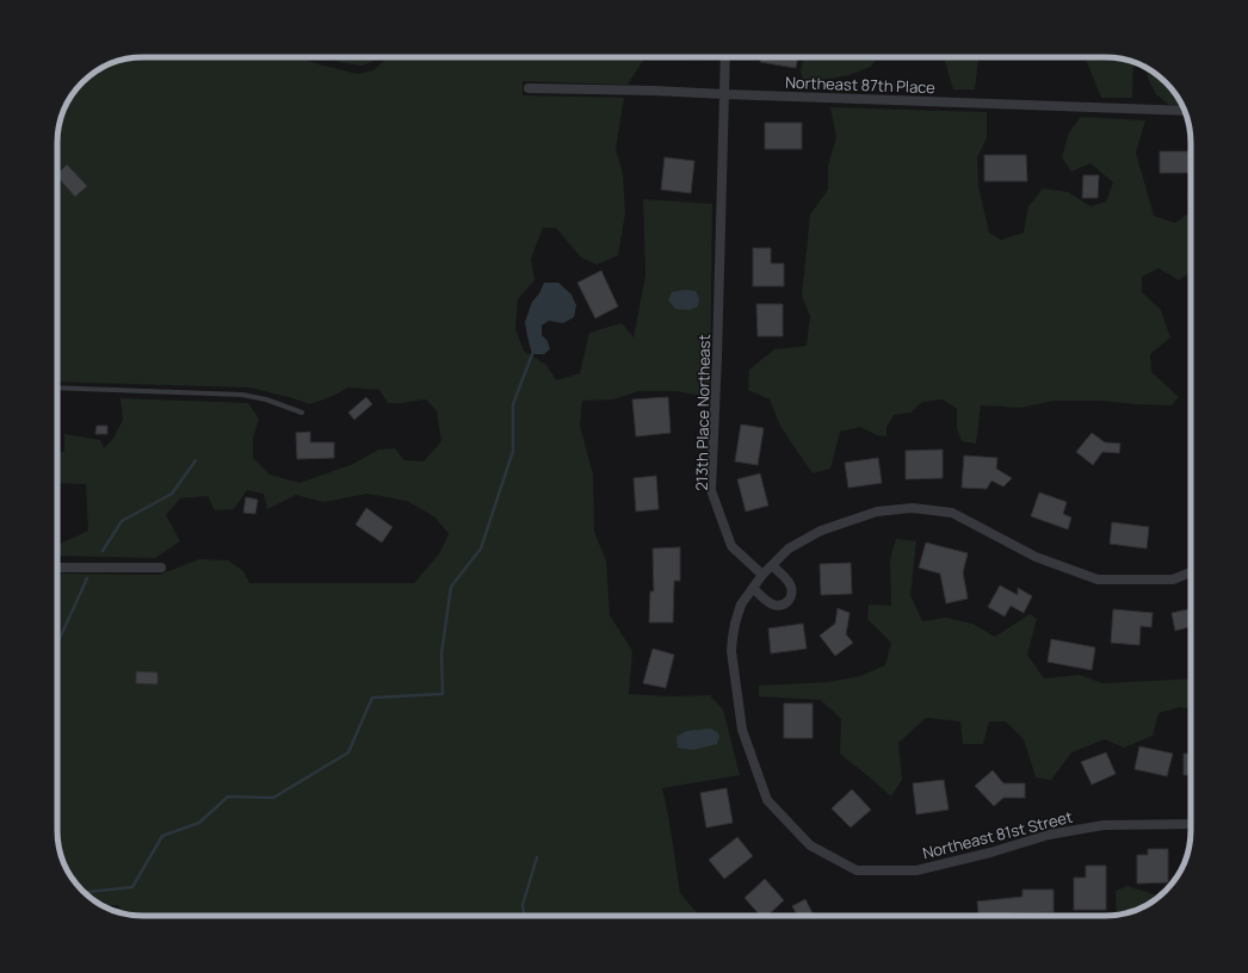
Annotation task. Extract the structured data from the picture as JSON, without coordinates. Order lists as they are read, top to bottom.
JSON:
{
  "streets": {
    "street": ["Northeast 87th Place", "213th Place Northeast", "Northeast 81st Street"]
  },
  "crossings": [
    ["Northeast 87th Place", "213th Place Northeast"]
  ]
}
